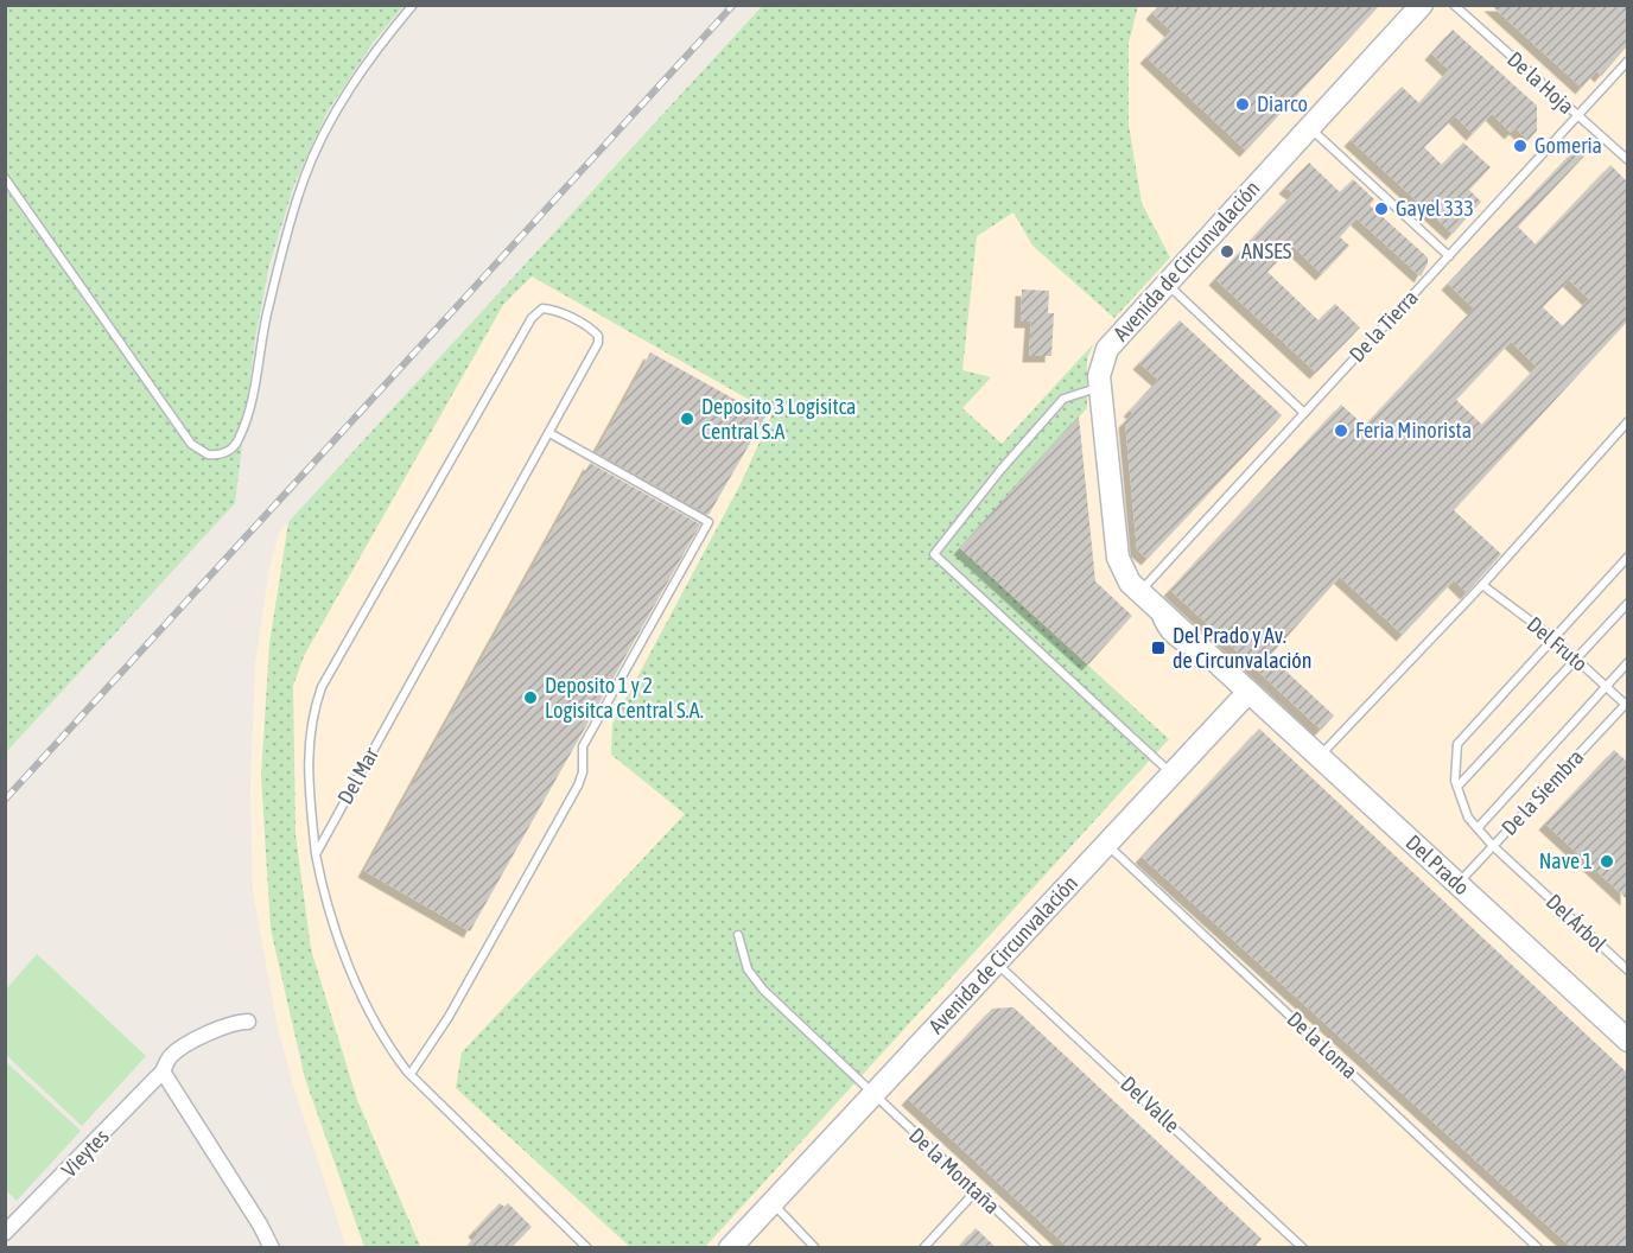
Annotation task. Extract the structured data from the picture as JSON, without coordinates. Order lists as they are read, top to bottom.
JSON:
{
  "streets": {
    "street": ["Avenida de Circunvalación", "Del Prado", "Vieytes"],
    "lane": [
      "De la Hoja",
      "De la Tierra",
      "Del Fruto",
      "Del Mar",
      "De la Siembra",
      "Del Árbol",
      "De la Loma",
      "Del Valle",
      "De la Montaña"
    ]
  },
  "crossings": [
    ["De la Hoja", "De la Tierra"],
    ["Avenida de Circunvalación", "De la Tierra"],
    ["Avenida de Circunvalación", "Del Prado"],
    ["Avenida de Circunvalación", "De la Loma"],
    ["Avenida de Circunvalación", "Del Valle"],
    ["Avenida de Circunvalación", "De la Montaña"],
    ["Del Fruto", "De la Siembra"],
    ["De la Siembra", "Del Prado"],
    ["De la Siembra", "Del Árbol"]
  ],
  "places": {
    "other": [
      "Diarco",
      "Gomeria",
      "Gayel 333",
      "ANSES",
      "Deposito 3 Logisitca Central S.A",
      "Feria Minorista",
      "Deposito 1 y 2 Logisitca Central S.A.",
      "Nave 1"
    ],
    "transit": ["Del Prado y Av. de Circunvalación"]
  }
}
